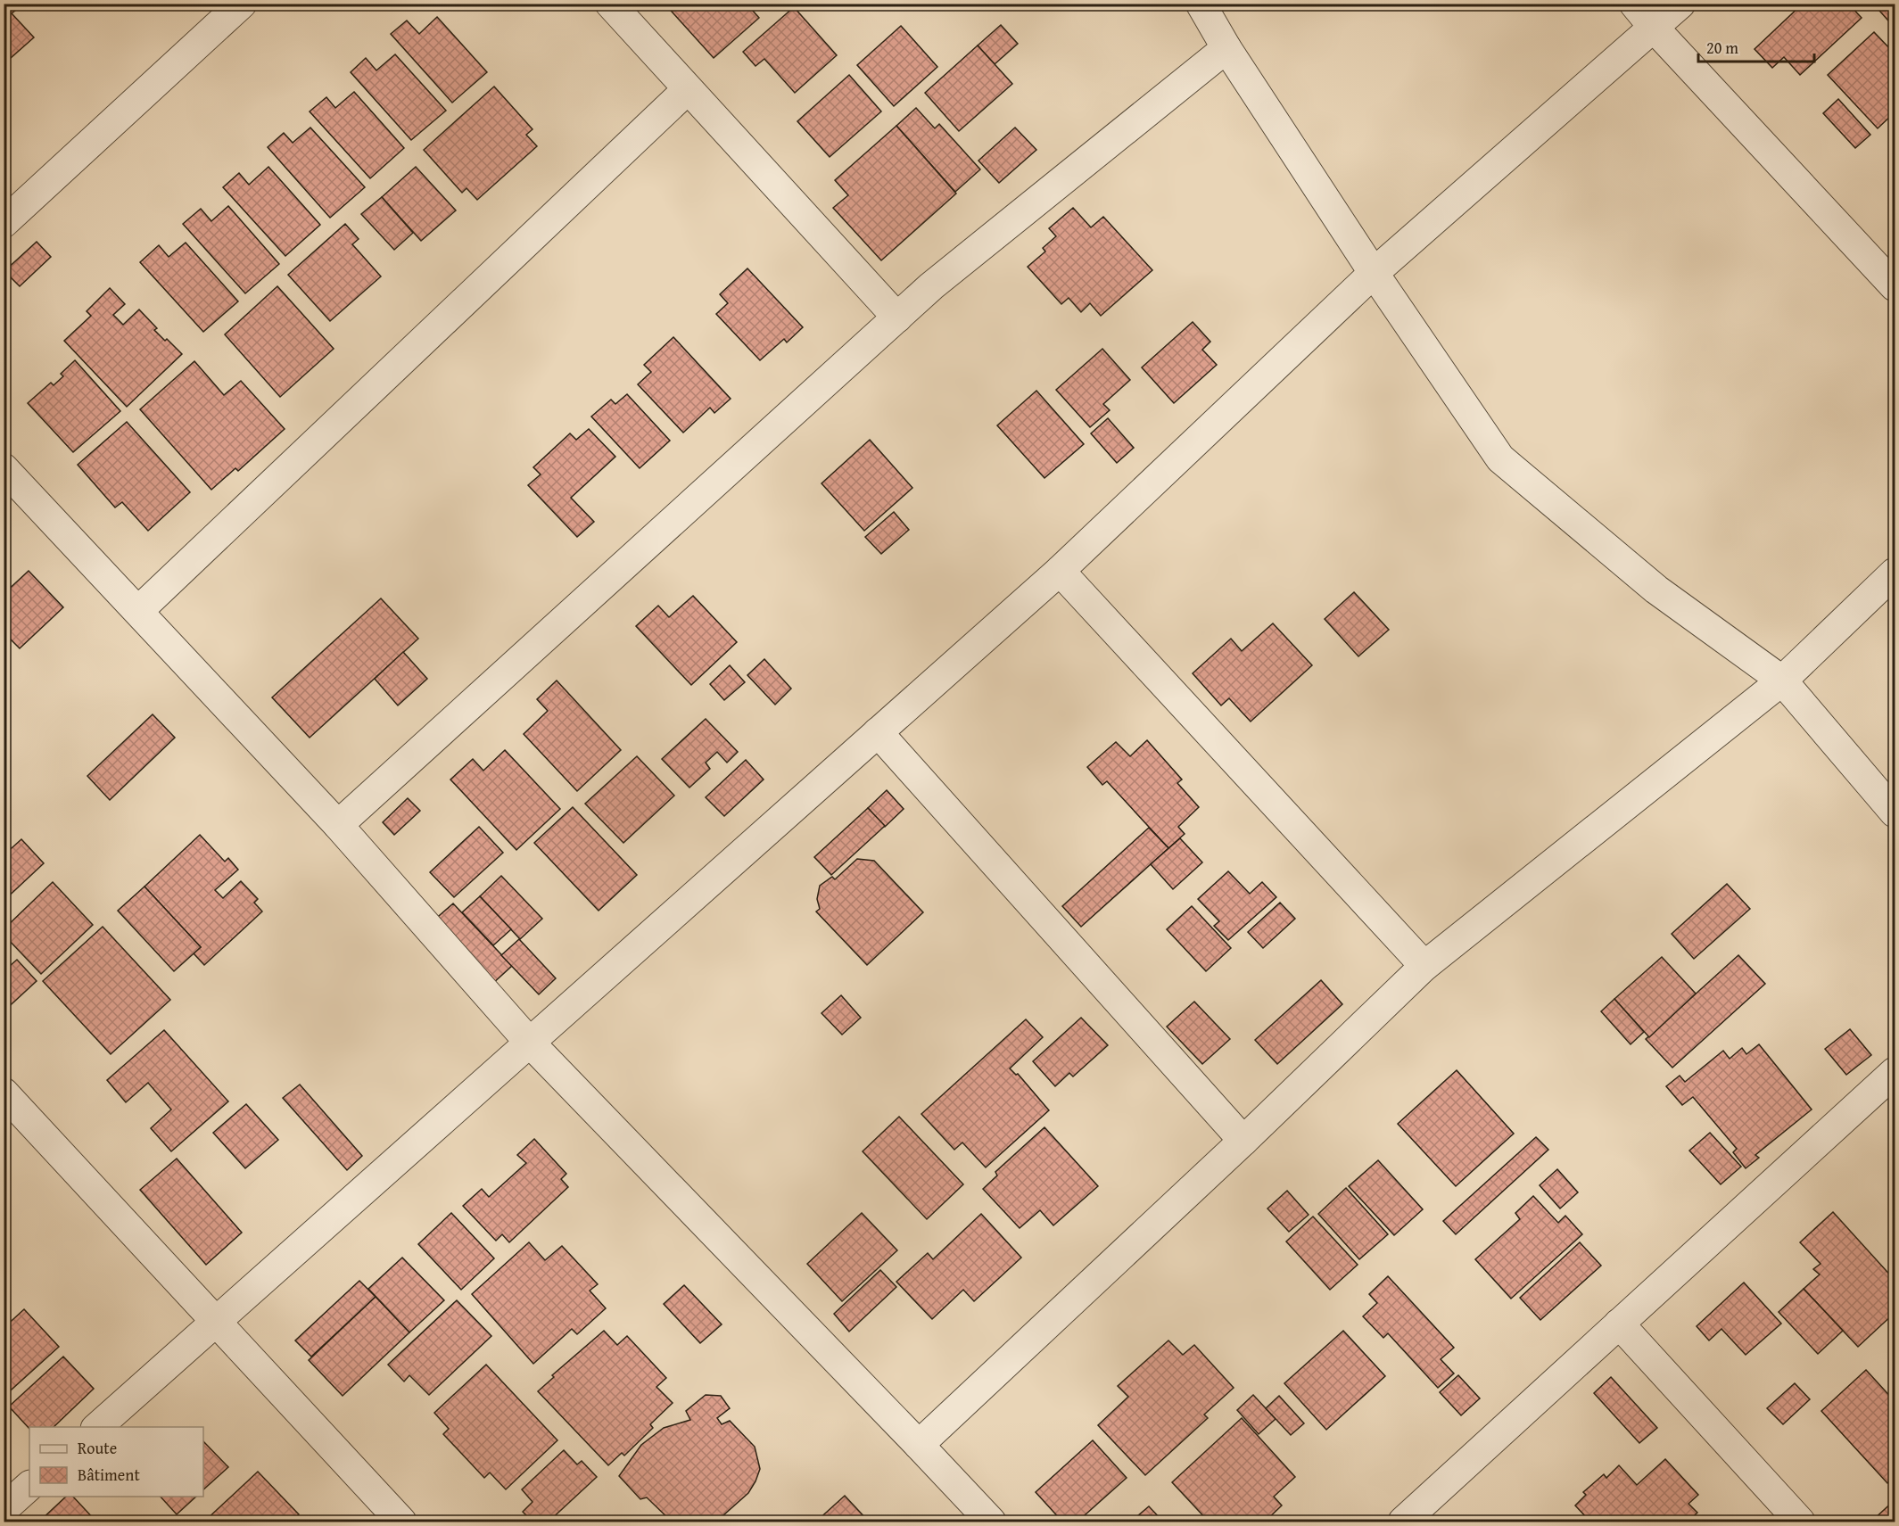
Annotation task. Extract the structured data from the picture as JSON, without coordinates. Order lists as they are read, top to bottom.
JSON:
{
  "legend": ["Route", "Bâtiment"],
  "scale_bar": "20 m"
}
